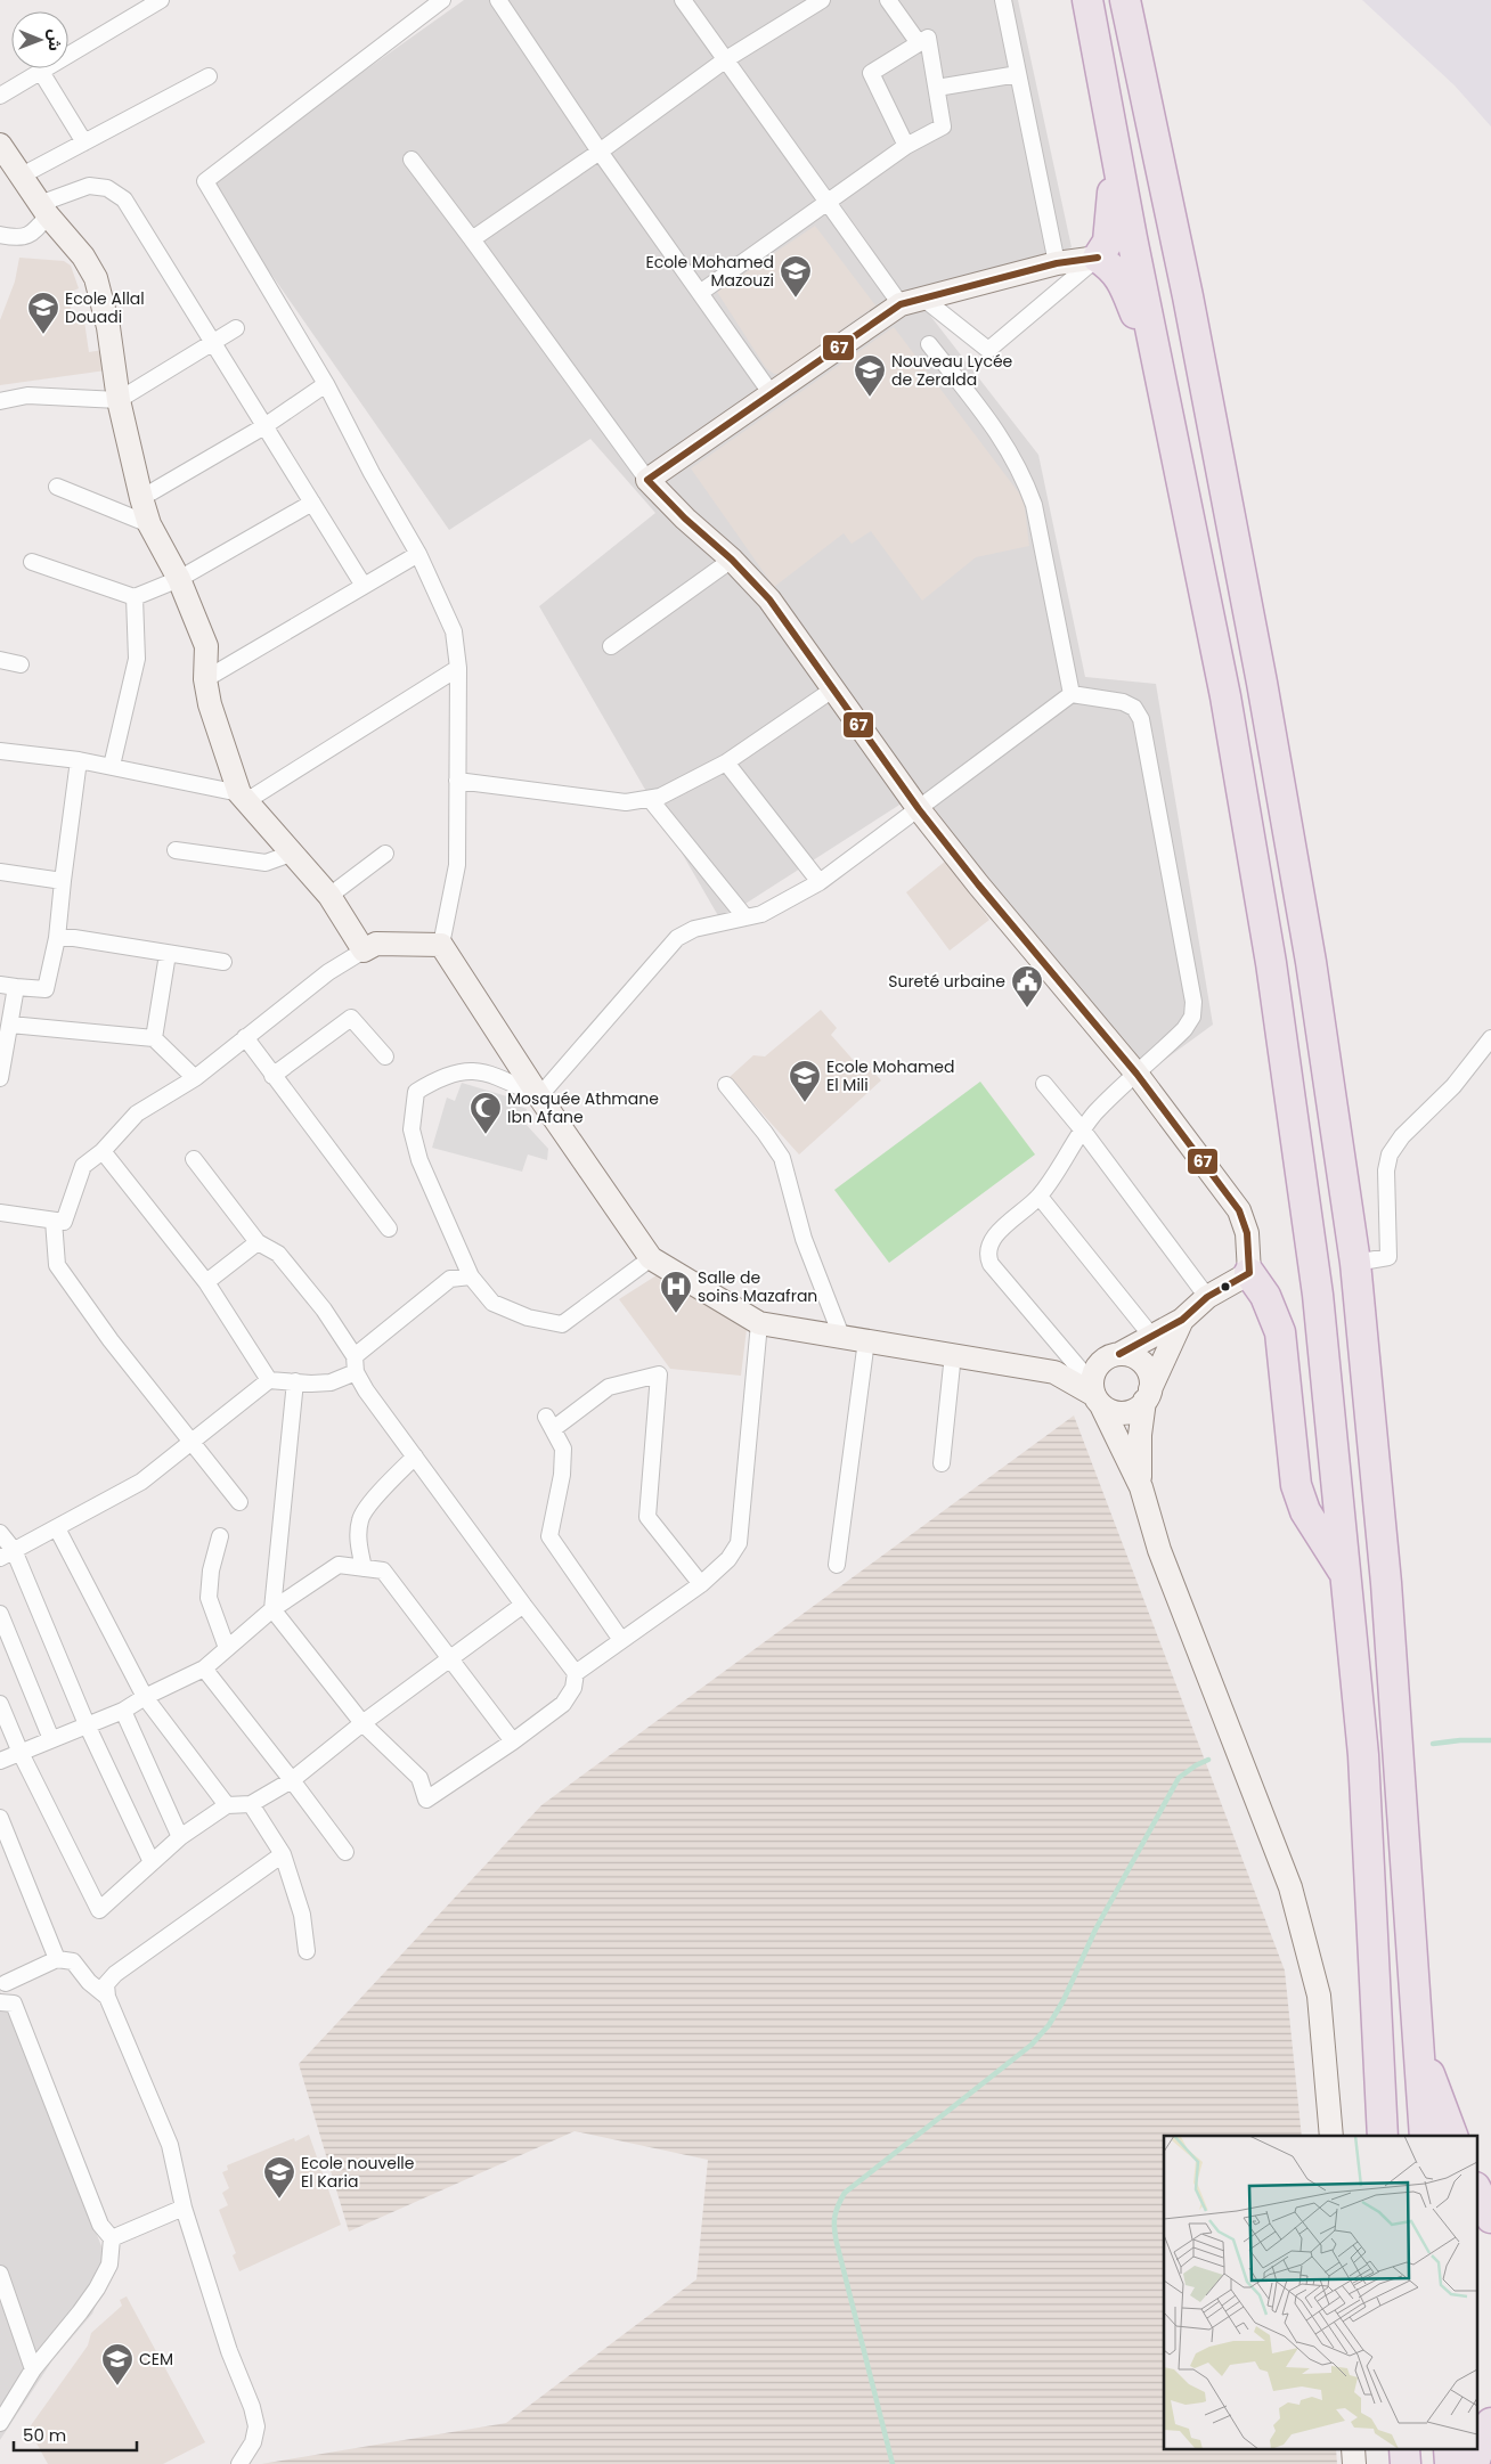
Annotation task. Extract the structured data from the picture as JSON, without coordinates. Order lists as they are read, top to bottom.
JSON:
{
  "places": {
    "school or university": [
      "Ecole Mohamed Mazouzi",
      "Ecole Allal Douadi",
      "Nouveau Lycée de Zeralda",
      "Ecole Mohamed El Mili",
      "Ecole nouvelle El Karia",
      "CEM"
    ],
    "public building": ["Sureté urbaine"],
    "mosque": ["Mosquée Athmane Ibn Afane"],
    "hospital": ["Salle de soins Mazafran"]
  },
  "lines": ["transit line 67"],
  "scale_bar": "50 m",
  "north": "right"
}
